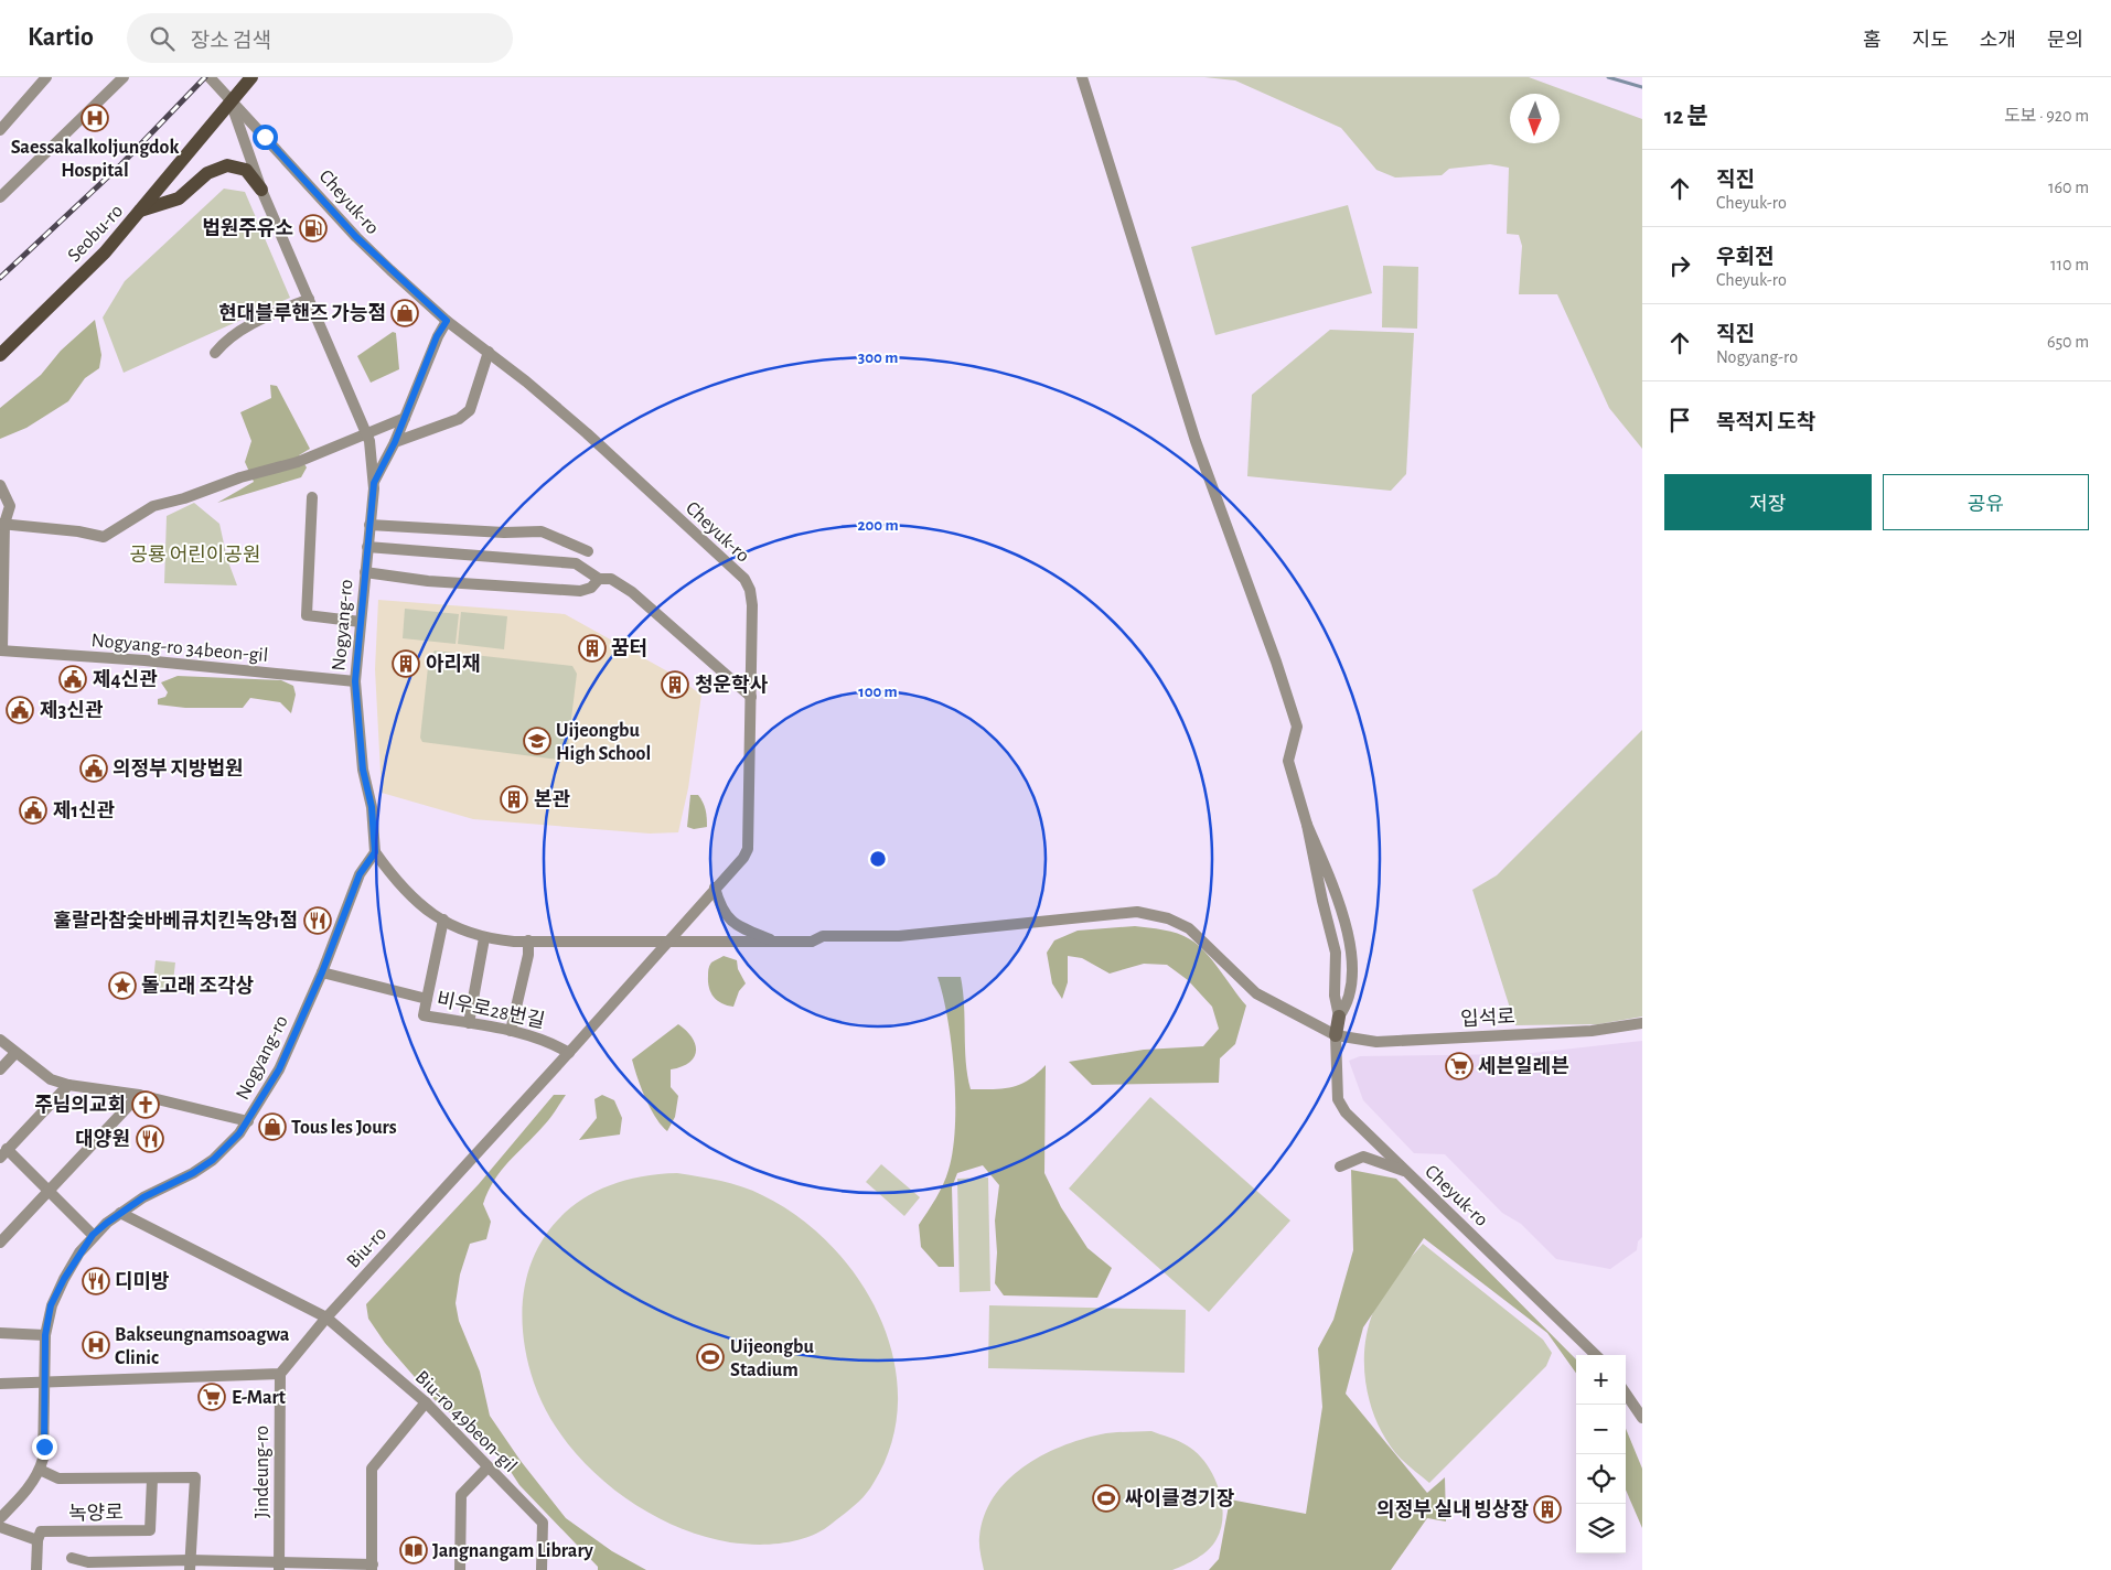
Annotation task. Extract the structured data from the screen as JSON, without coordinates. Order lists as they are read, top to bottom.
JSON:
{
  "streets": {
    "main road": ["Seobu-ro"],
    "street": [
      "Cheyuk-ro",
      "Nogyang-ro",
      "Nogyang-ro 34beon-gil",
      "비우로28번길",
      "입석로",
      "Biu-ro",
      "Biu-ro 49beon-gil",
      "Jindeung-ro",
      "녹양로"
    ]
  },
  "crossings": [
    ["Cheyuk-ro", "Seobu-ro"],
    ["Cheyuk-ro", "Nogyang-ro"],
    ["Cheyuk-ro", "입석로"],
    ["Cheyuk-ro", "Biu-ro"],
    ["Seobu-ro", "Nogyang-ro"],
    ["Nogyang-ro", "Nogyang-ro 34beon-gil"],
    ["Nogyang-ro", "비우로28번길"],
    ["비우로28번길", "Biu-ro"],
    ["Biu-ro", "Biu-ro 49beon-gil"],
    ["Biu-ro", "Jindeung-ro"]
  ],
  "parks": ["공룡 어린이공원"],
  "places": {
    "hospital": ["Saessakalkoljungdok Hospital", "Bakseungnamsoagwa Clinic"],
    "fuel station": ["법원주유소"],
    "shop": ["현대블루핸즈 가능점", "Tous les Jours"],
    "building": [
      "꿈터",
      "아리재",
      "청운학사",
      "본관",
      "의정부 실내 빙상장"
    ],
    "public building": [
      "제4신관",
      "제3신관",
      "의정부 지방법원",
      "제1신관"
    ],
    "school or university": ["Uijeongbu High School"],
    "restaurant": ["훌랄라참숯바베큐치킨녹양1점", "대양원", "디미방"],
    "place": ["돌고래 조각상"],
    "supermarket": ["세븐일레븐", "E-Mart"],
    "church": ["주님의교회"],
    "sports": ["Uijeongbu Stadium", "싸이클경기장"],
    "library": ["Jangnangam Library"]
  },
  "north": "bottom",
  "page": {
    "header": "Kartio",
    "search": "장소 검색",
    "nav": [
      "홈",
      "지도",
      "소개",
      "문의"
    ],
    "heading": ["12 분", "도보 · 920 m"],
    "list": [
      ["직진", "Cheyuk-ro", "160 m"],
      ["우회전", "Cheyuk-ro", "110 m"],
      ["직진", "Nogyang-ro", "650 m"],
      "목적지 도착"
    ],
    "buttons": ["저장", "공유"],
    "map_buttons": ["+", "−"]
  },
  "rings": ["300 m", "200 m", "100 m"]
}
